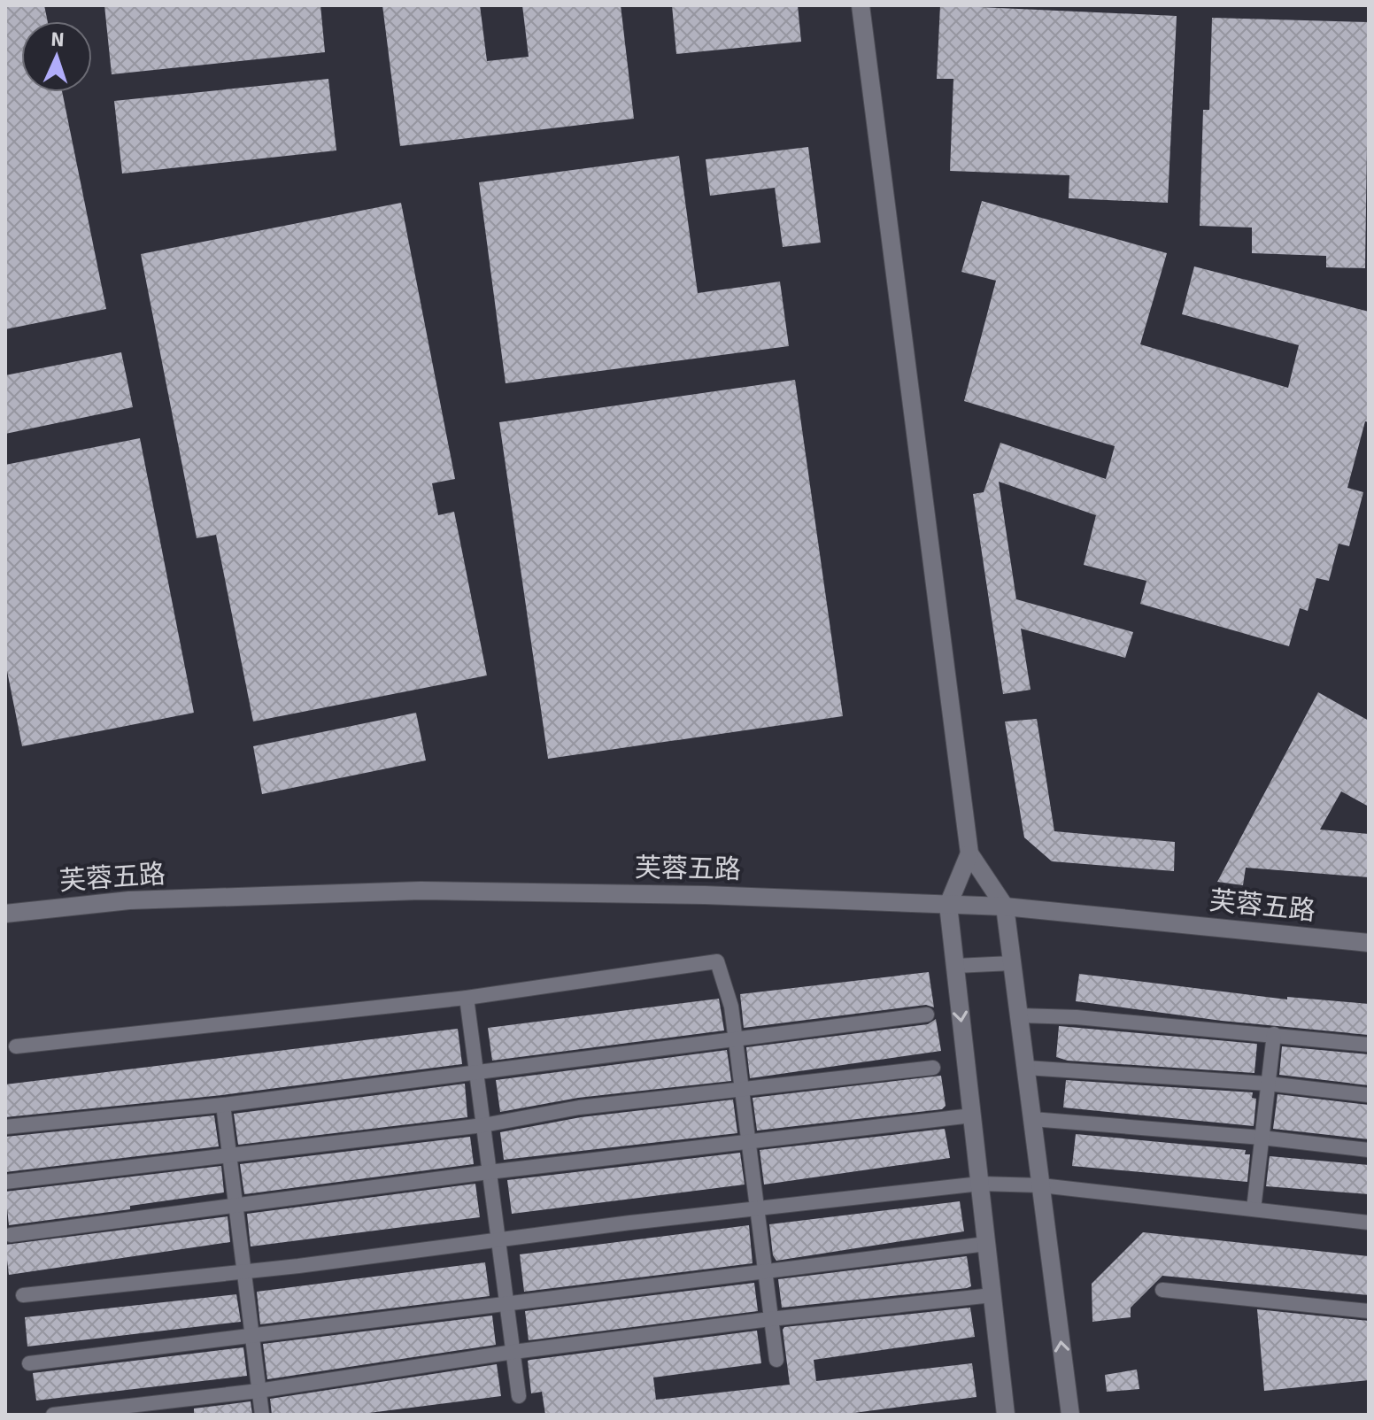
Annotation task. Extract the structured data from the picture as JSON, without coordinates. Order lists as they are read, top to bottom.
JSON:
{
  "streets": {
    "street": ["芙蓉五路"]
  },
  "north": "top"
}
